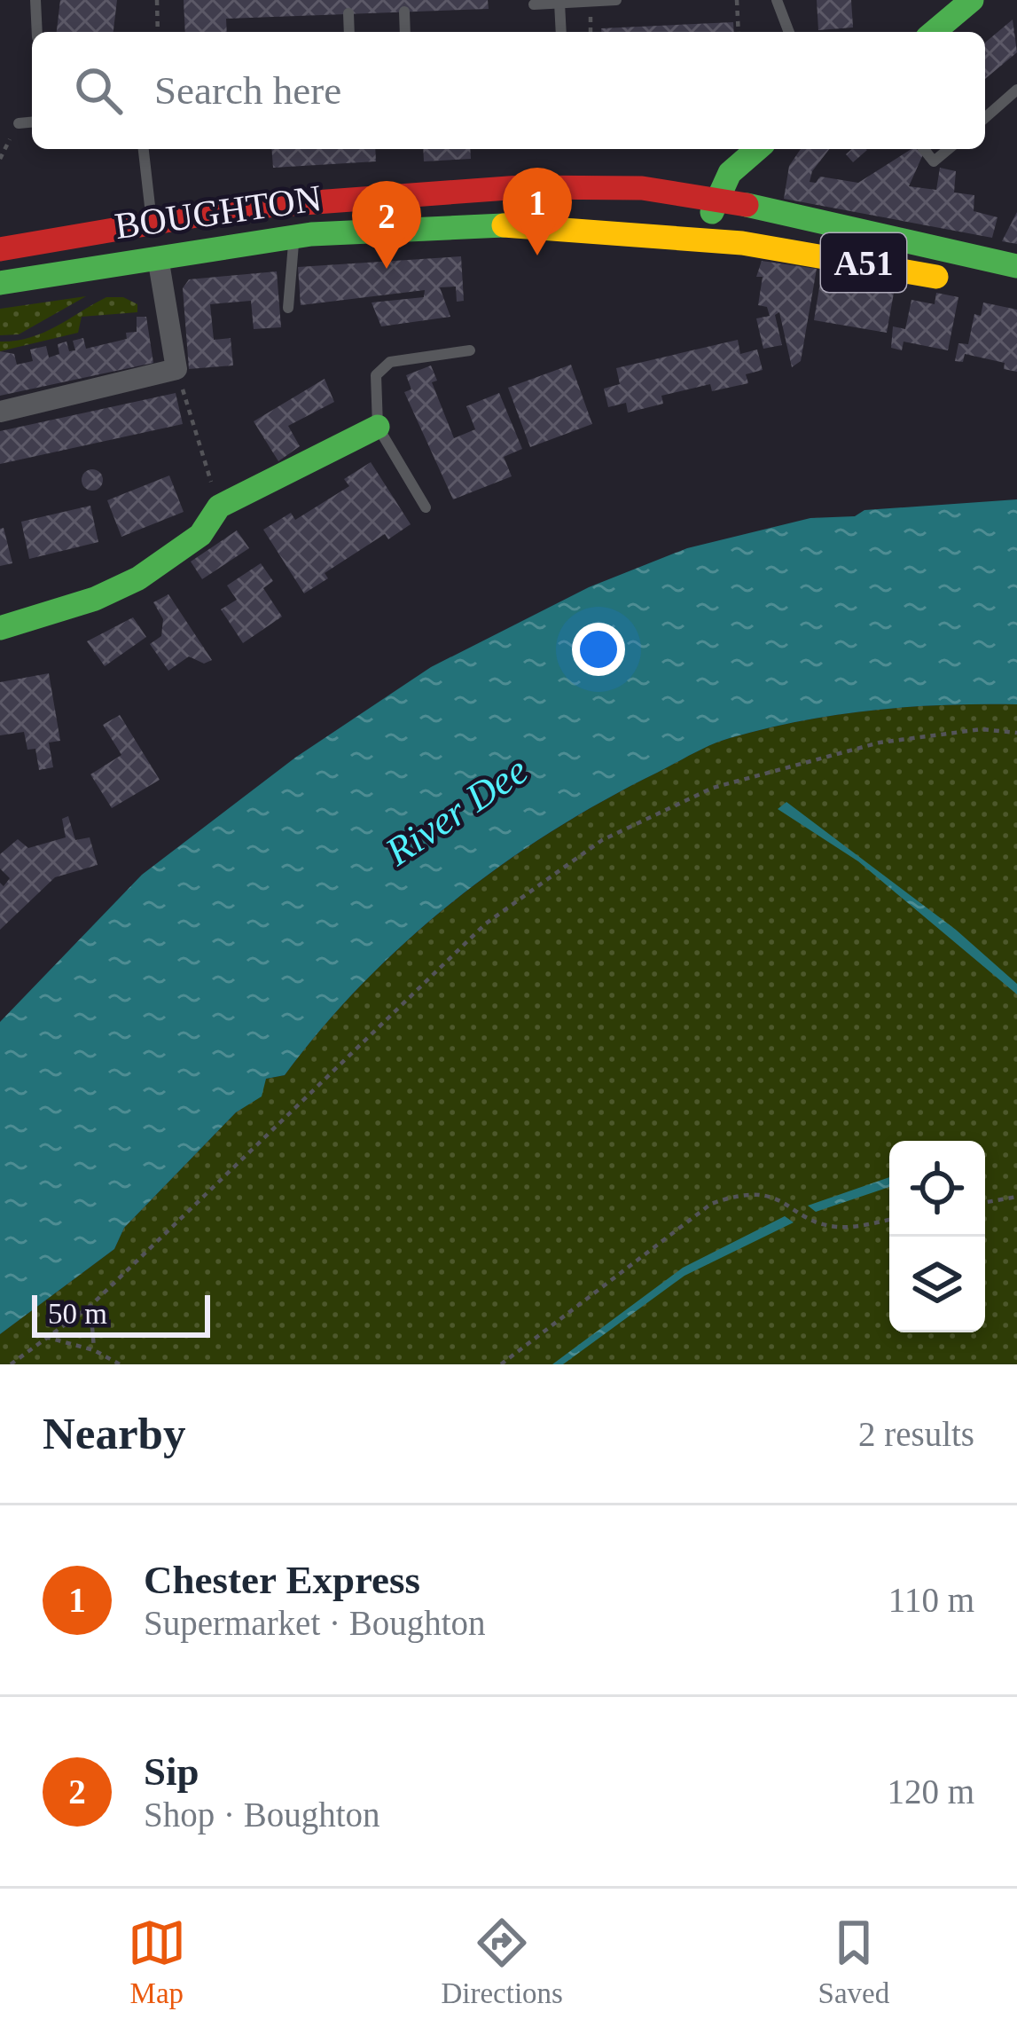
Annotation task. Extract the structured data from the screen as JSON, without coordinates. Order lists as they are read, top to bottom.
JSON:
{
  "streets": {
    "main road": ["BOUGHTON", "A51"]
  },
  "water": ["River Dee"],
  "scale_bar": "50 m",
  "page": {
    "search": "Search here",
    "pins": ["1", "2"],
    "scale": "50 m",
    "heading": ["Nearby", "2 results"],
    "list": [
      {
        "mark": "1",
        "name": "Chester Express",
        "note": "Supermarket · Boughton",
        "value": "110 m"
      },
      {
        "mark": "2",
        "name": "Sip",
        "note": "Shop · Boughton",
        "value": "120 m"
      }
    ],
    "nav": ["Map", "Directions", "Saved"]
  }
}
